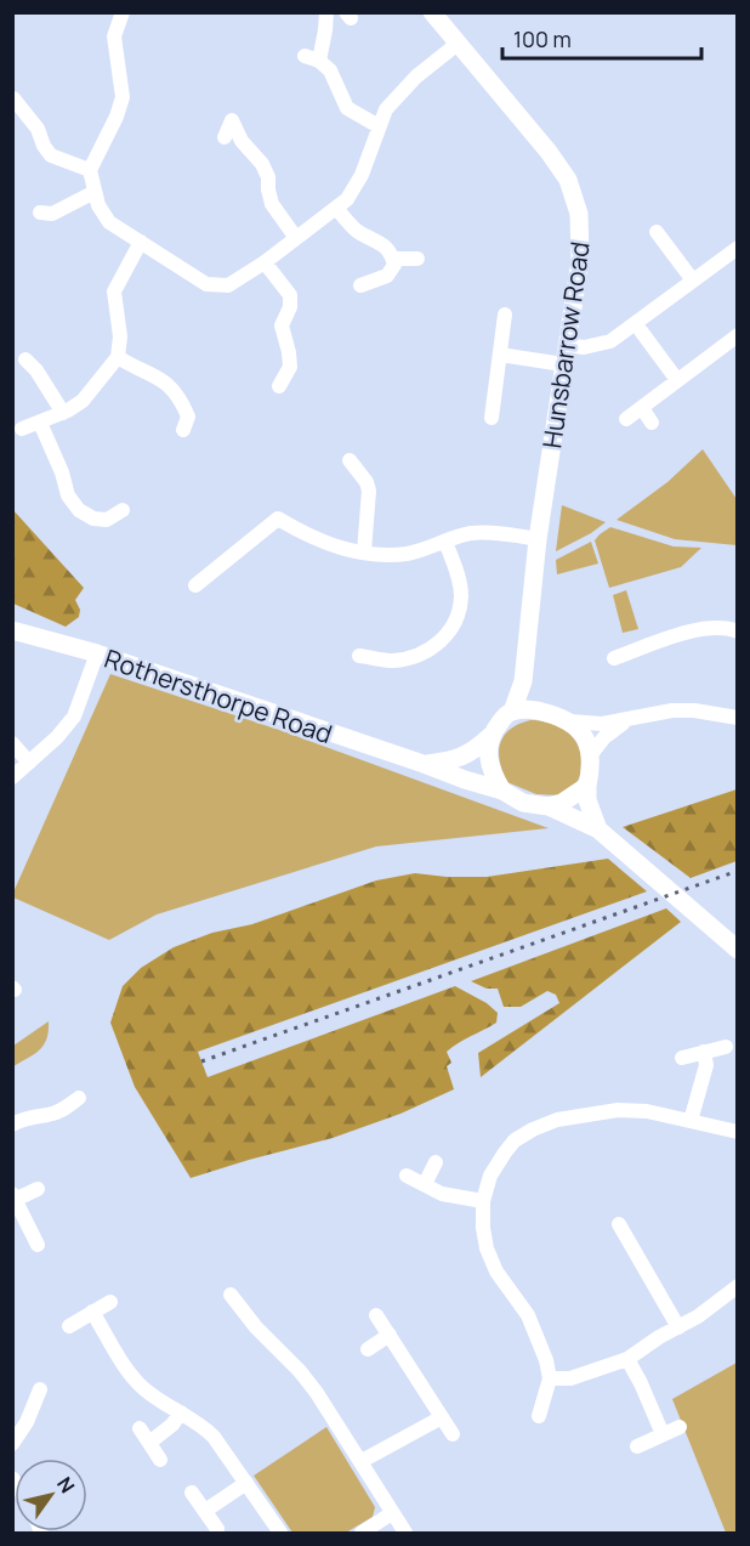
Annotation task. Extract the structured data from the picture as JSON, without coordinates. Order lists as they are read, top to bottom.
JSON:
{
  "streets": {
    "street": ["Hunsbarrow Road", "Rothersthorpe Road"]
  },
  "crossings": [
    ["Hunsbarrow Road", "Rothersthorpe Road"]
  ],
  "scale_bar": "100 m",
  "north": "top right"
}
